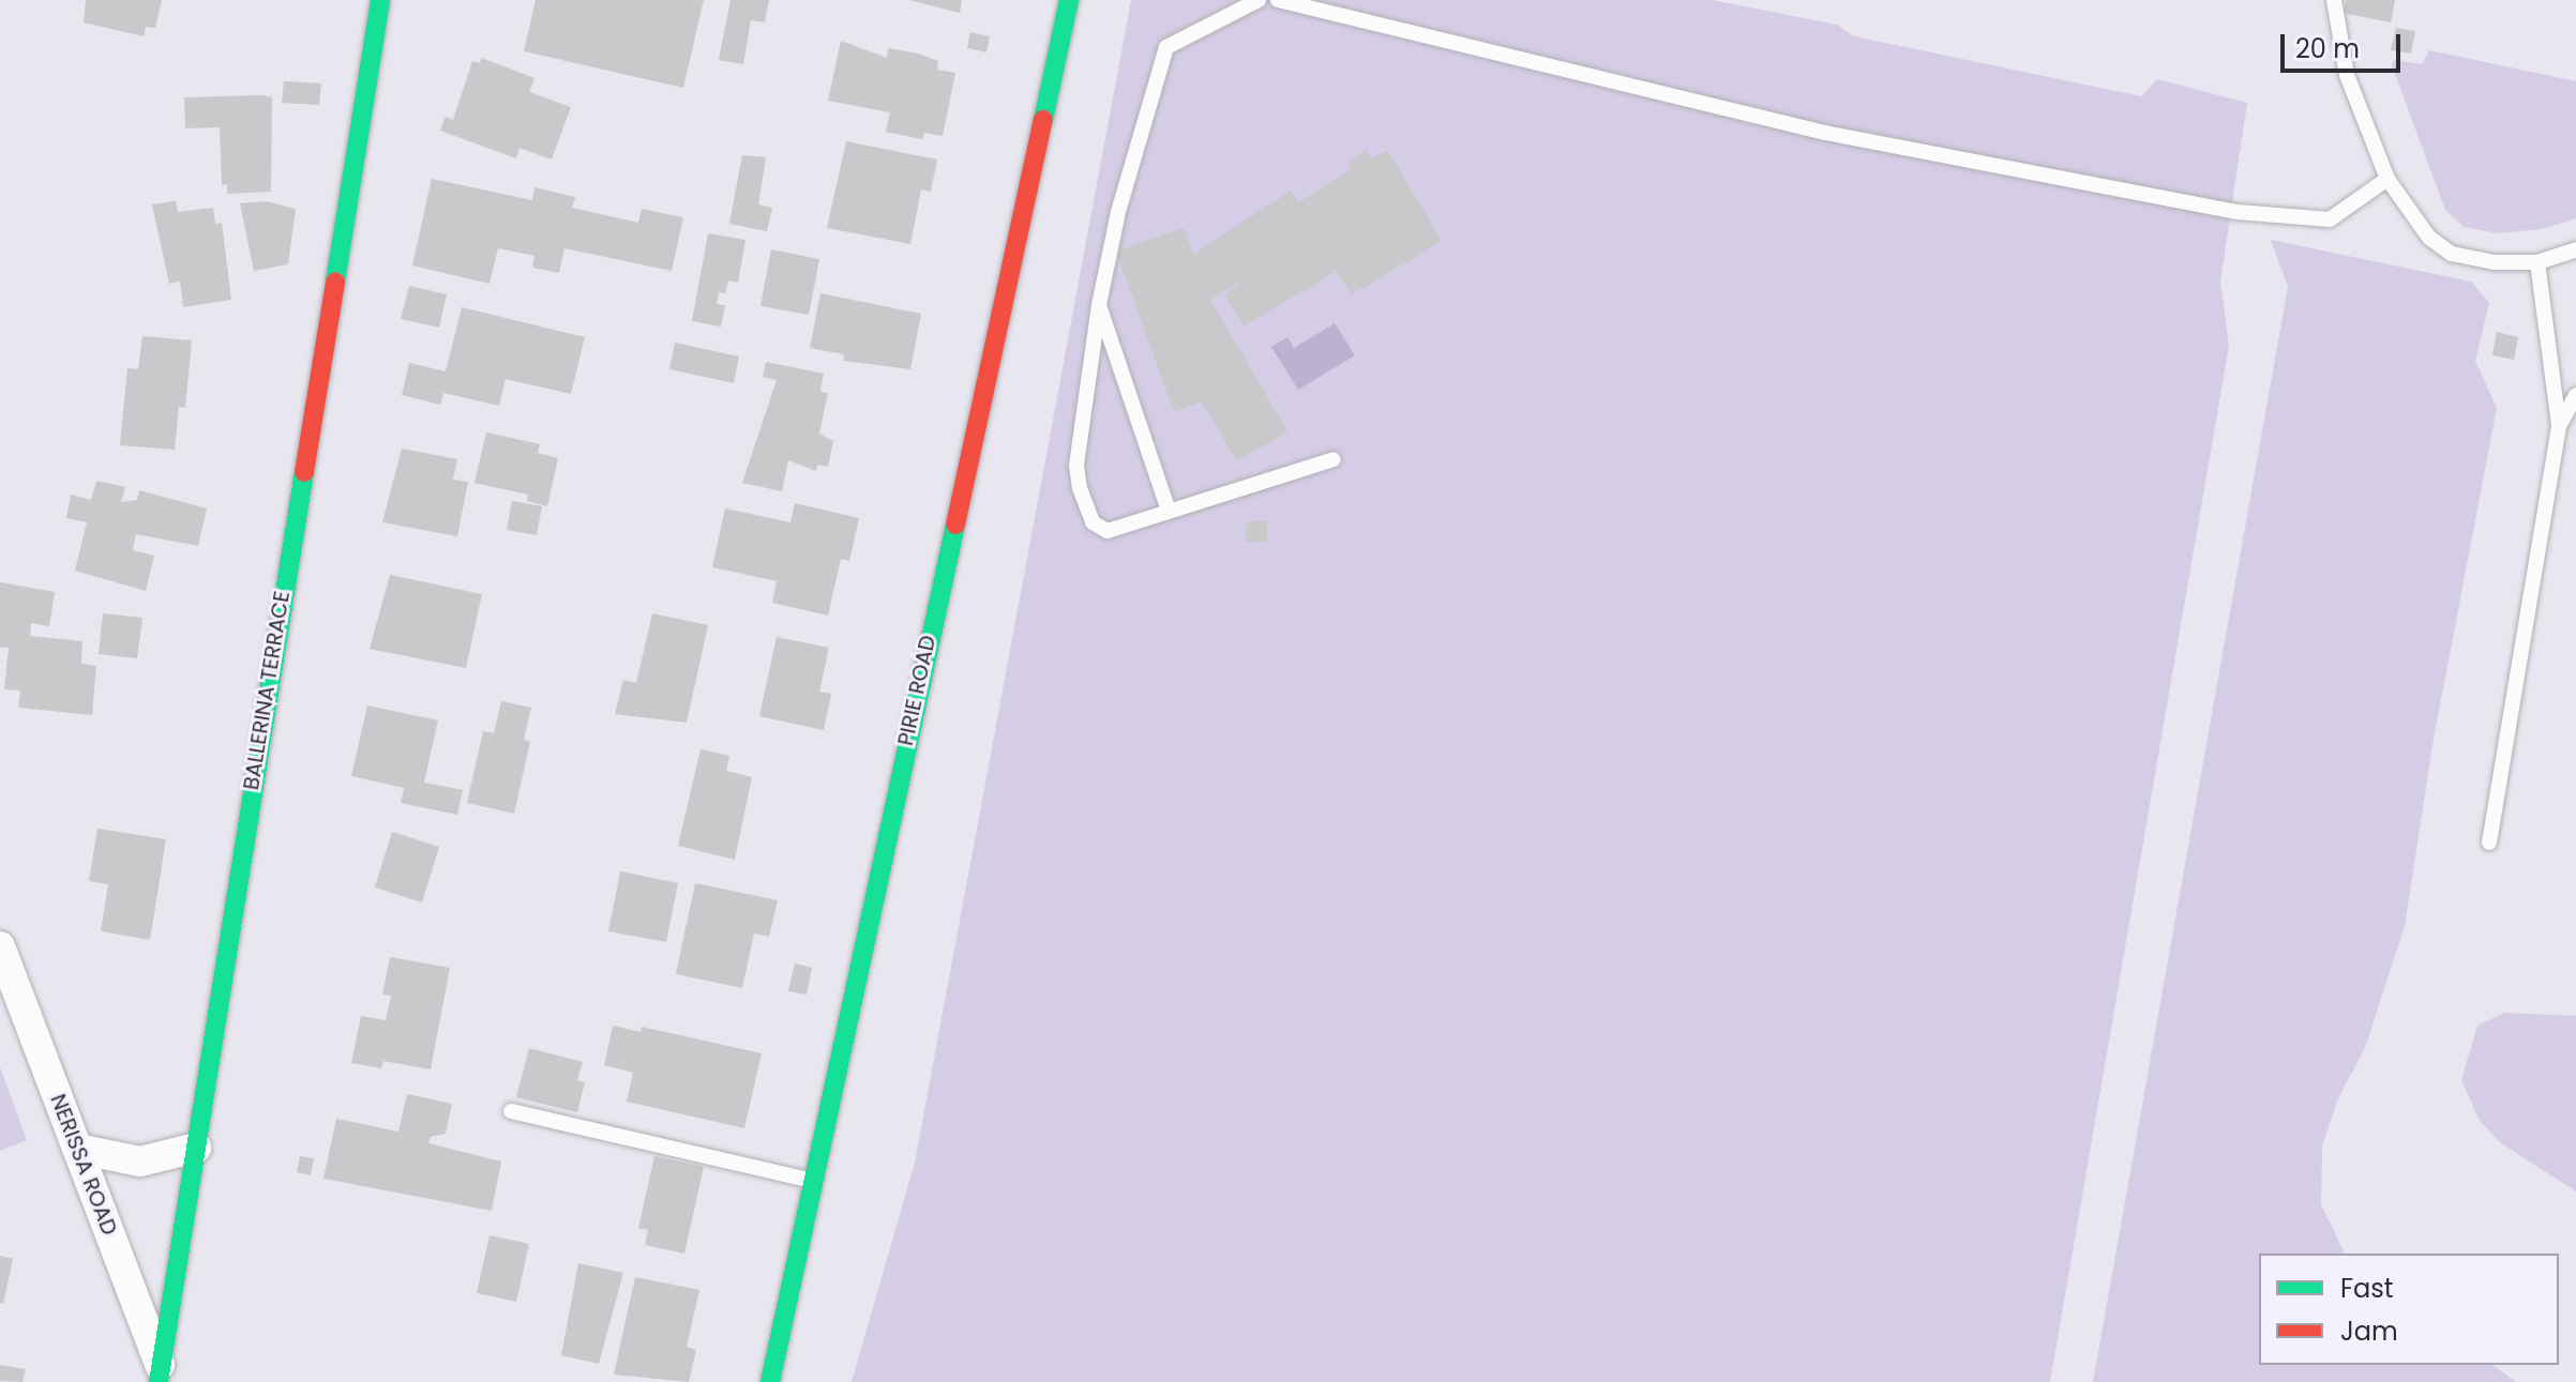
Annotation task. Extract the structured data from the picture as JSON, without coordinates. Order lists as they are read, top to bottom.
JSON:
{
  "streets": {
    "street": ["BALLERINA TERRACE", "PIRIE ROAD", "NERISSA ROAD"]
  },
  "crossings": [
    ["BALLERINA TERRACE", "NERISSA ROAD"]
  ],
  "legend": ["Fast", "Jam"],
  "scale_bar": "20 m"
}
